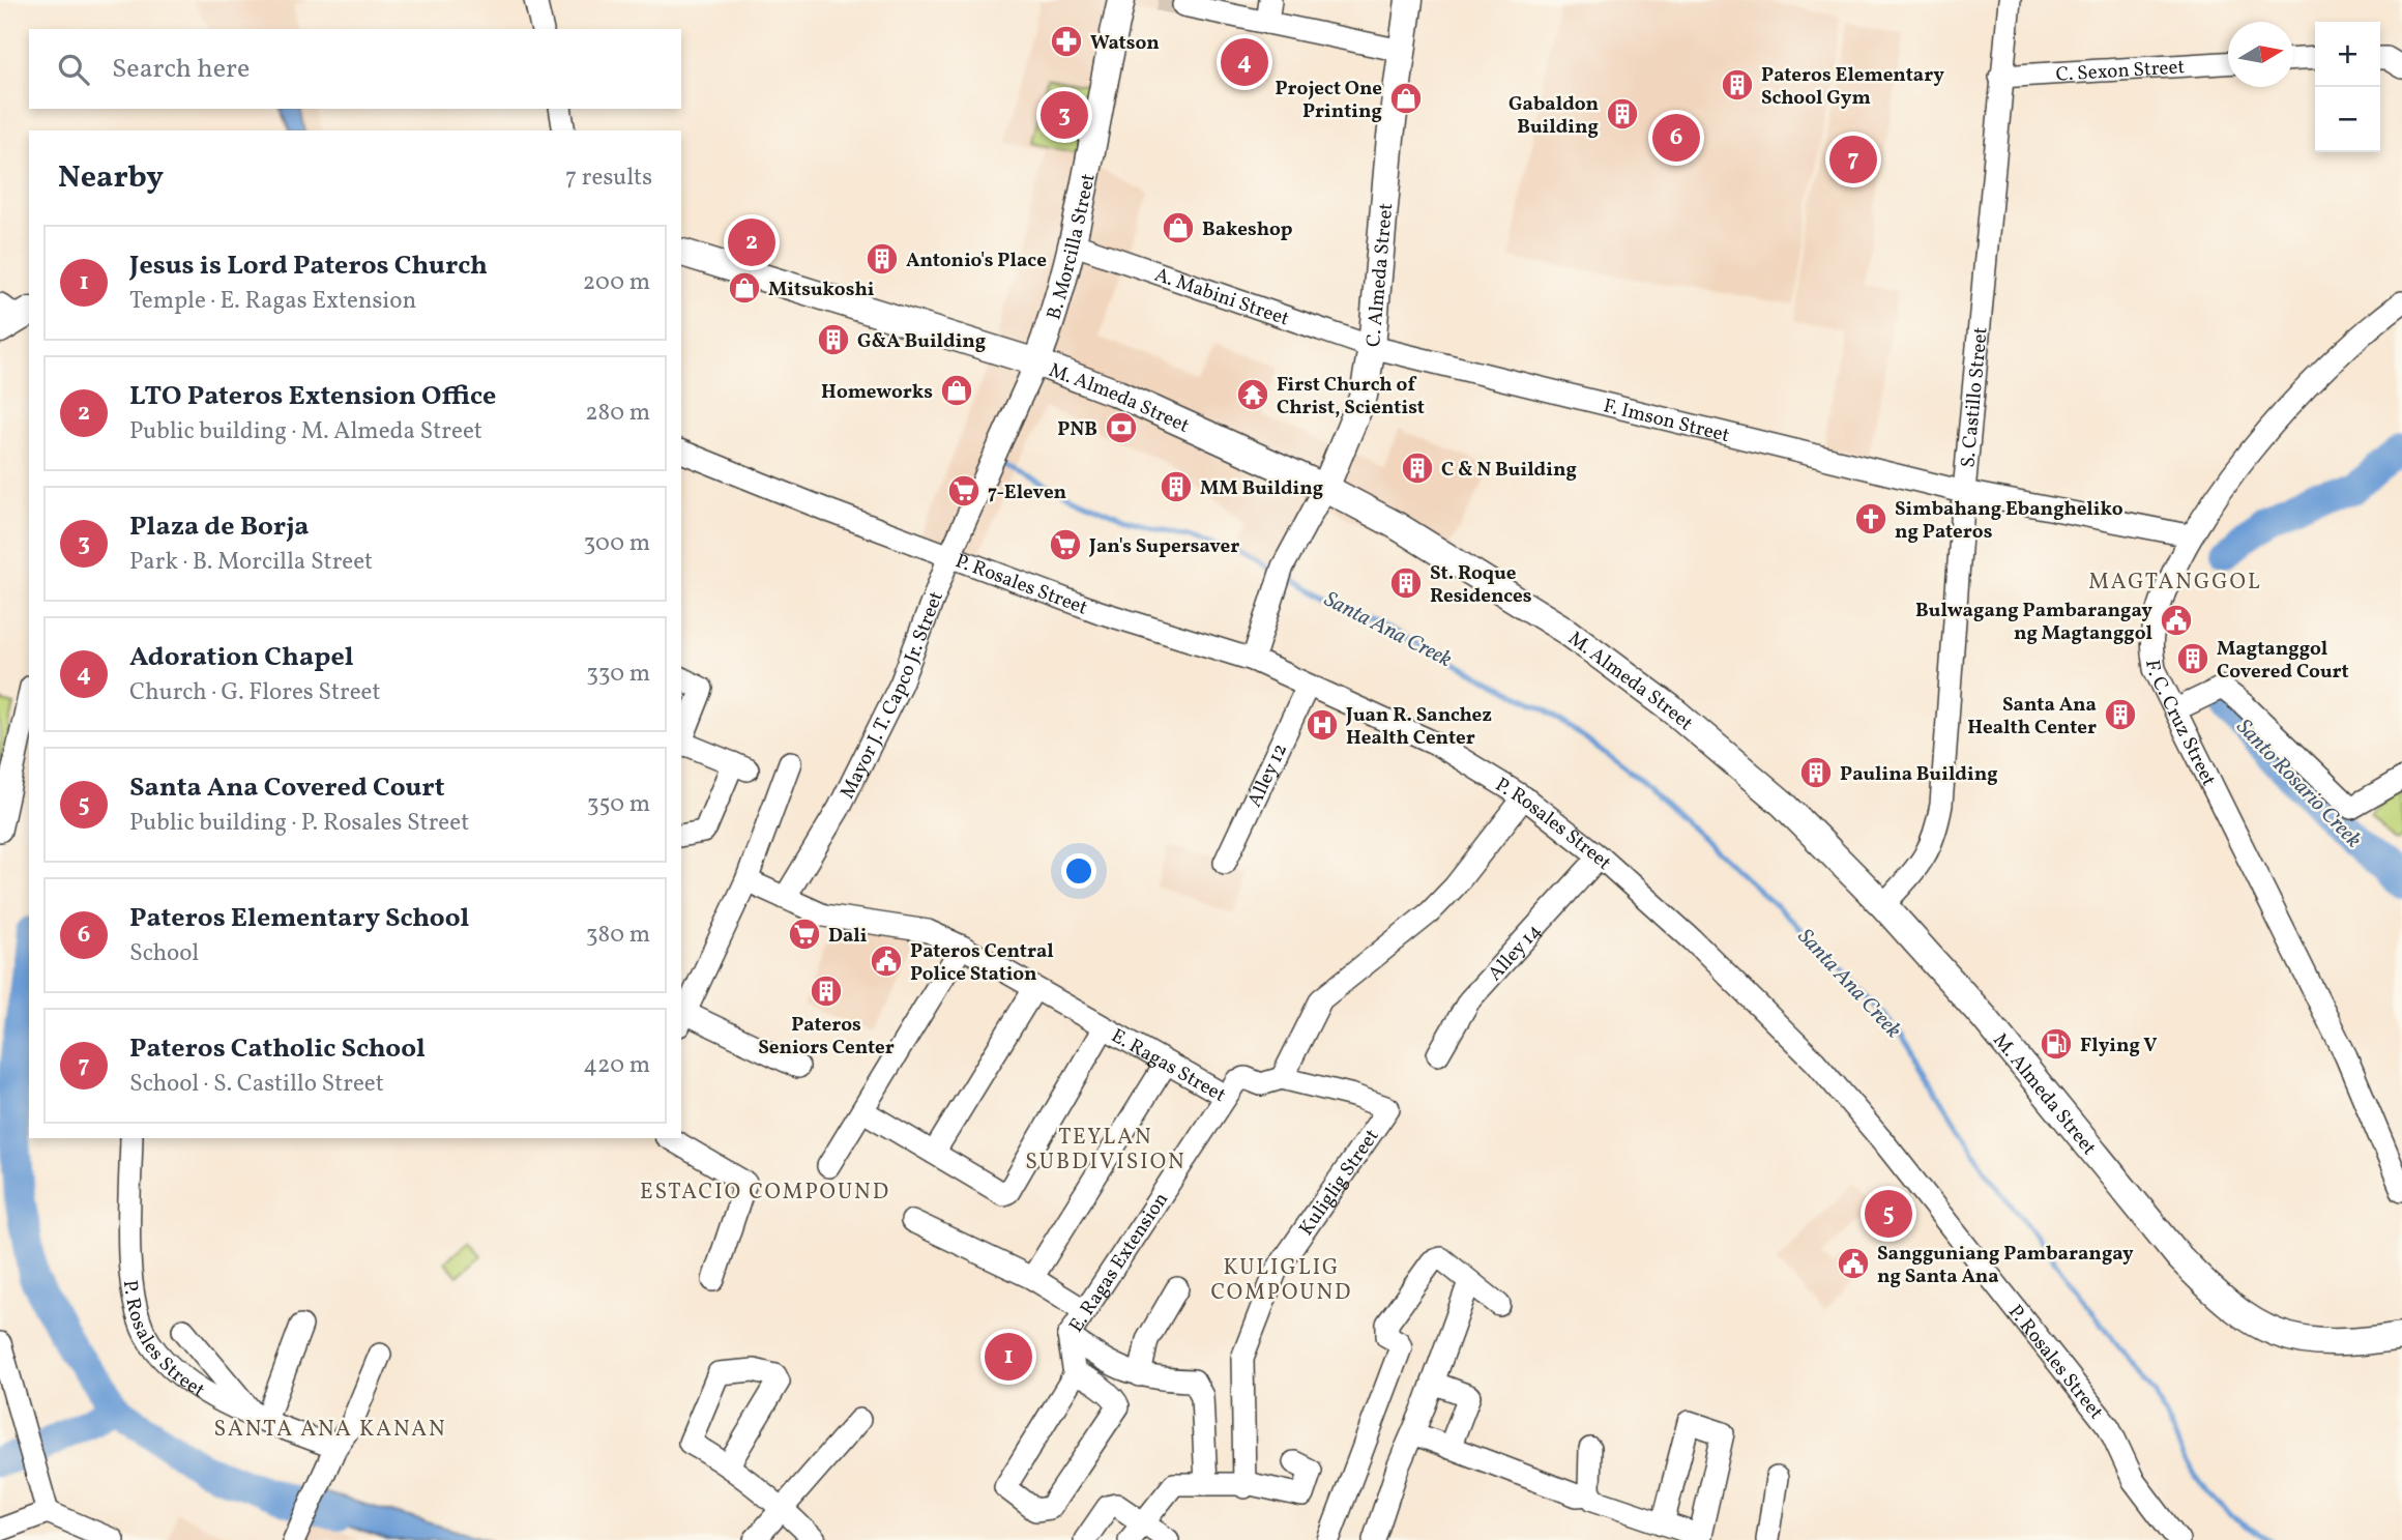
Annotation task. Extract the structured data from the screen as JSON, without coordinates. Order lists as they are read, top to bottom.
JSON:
{
  "streets": {
    "main road": ["B. Morcilla Street", "C. Almeda Street", "M. Almeda Street"],
    "street": [
      "C. Sexon Street",
      "A. Mabini Street",
      "S. Castillo Street",
      "F. Imson Street",
      "P. Rosales Street",
      "Mayor J. T. Capco Jr. Street",
      "F. C. Cruz Street",
      "Alley 12",
      "Alley 14",
      "E. Ragas Street",
      "Kuliglig Street",
      "E. Ragas Extension"
    ]
  },
  "crossings": [
    ["C. Sexon Street", "S. Castillo Street"],
    ["B. Morcilla Street", "A. Mabini Street"],
    ["B. Morcilla Street", "M. Almeda Street"],
    ["B. Morcilla Street", "Mayor J. T. Capco Jr. Street"],
    ["C. Almeda Street", "A. Mabini Street"],
    ["C. Almeda Street", "M. Almeda Street"],
    ["C. Almeda Street", "F. Imson Street"],
    ["C. Almeda Street", "P. Rosales Street"],
    ["A. Mabini Street", "F. Imson Street"],
    ["M. Almeda Street", "S. Castillo Street"],
    ["M. Almeda Street", "Mayor J. T. Capco Jr. Street"],
    ["S. Castillo Street", "F. Imson Street"],
    ["F. Imson Street", "F. C. Cruz Street"],
    ["P. Rosales Street", "Mayor J. T. Capco Jr. Street"],
    ["P. Rosales Street", "Alley 12"],
    ["P. Rosales Street", "Alley 14"],
    ["Mayor J. T. Capco Jr. Street", "E. Ragas Street"],
    ["E. Ragas Street", "Kuliglig Street"],
    ["E. Ragas Street", "E. Ragas Extension"]
  ],
  "districts": [
    "MAGTANGGOL",
    "TEYLAN SUBDIVISION",
    "ESTACIO COMPOUND",
    "KULIGLIG COMPOUND",
    "SANTA ANA KANAN"
  ],
  "water": ["Santa Ana Creek", "Santo Rosario Creek"],
  "places": {
    "pharmacy": ["Watson"],
    "building": [
      "Pateros Elementary School Gym",
      "Gabaldon Building",
      "Antonio's Place",
      "G&A Building",
      "C & N Building",
      "MM Building",
      "St. Roque Residences",
      "Magtanggol Covered Court",
      "Santa Ana Health Center",
      "Paulina Building",
      "Pateros Seniors Center"
    ],
    "shop": [
      "Project One Printing",
      "Bakeshop",
      "Mitsukoshi",
      "Homeworks"
    ],
    "temple": ["First Church of Christ, Scientist"],
    "bank": ["PNB"],
    "supermarket": ["7-Eleven", "Jan's Supersaver", "Dali"],
    "church": ["Simbahang Ebangheliko ng Pateros"],
    "public building": ["Bulwagang Pambarangay ng Magtanggol", "Pateros Central Police Station", "Sangguniang Pambarangay ng Santa Ana"],
    "hospital": ["Juan R. Sanchez Health Center"],
    "fuel station": ["Flying V"]
  },
  "north": "right",
  "page": {
    "map_buttons": ["+", "−"],
    "search": "Search here",
    "pins": [
      "4",
      "3",
      "6",
      "7",
      "2",
      "5",
      "1"
    ],
    "heading": ["Nearby", "7 results"],
    "list": [
      {
        "mark": "1",
        "name": "Jesus is Lord Pateros Church",
        "note": "Temple · E. Ragas Extension",
        "value": "200 m"
      },
      {
        "mark": "2",
        "name": "LTO Pateros Extension Office",
        "note": "Public building · M. Almeda Street",
        "value": "280 m"
      },
      {
        "mark": "3",
        "name": "Plaza de Borja",
        "note": "Park · B. Morcilla Street",
        "value": "300 m"
      },
      {
        "mark": "4",
        "name": "Adoration Chapel",
        "note": "Church · G. Flores Street",
        "value": "330 m"
      },
      {
        "mark": "5",
        "name": "Santa Ana Covered Court",
        "note": "Public building · P. Rosales Street",
        "value": "350 m"
      },
      {
        "mark": "6",
        "name": "Pateros Elementary School",
        "note": "School",
        "value": "380 m"
      },
      {
        "mark": "7",
        "name": "Pateros Catholic School",
        "note": "School · S. Castillo Street",
        "value": "420 m"
      }
    ]
  }
}
